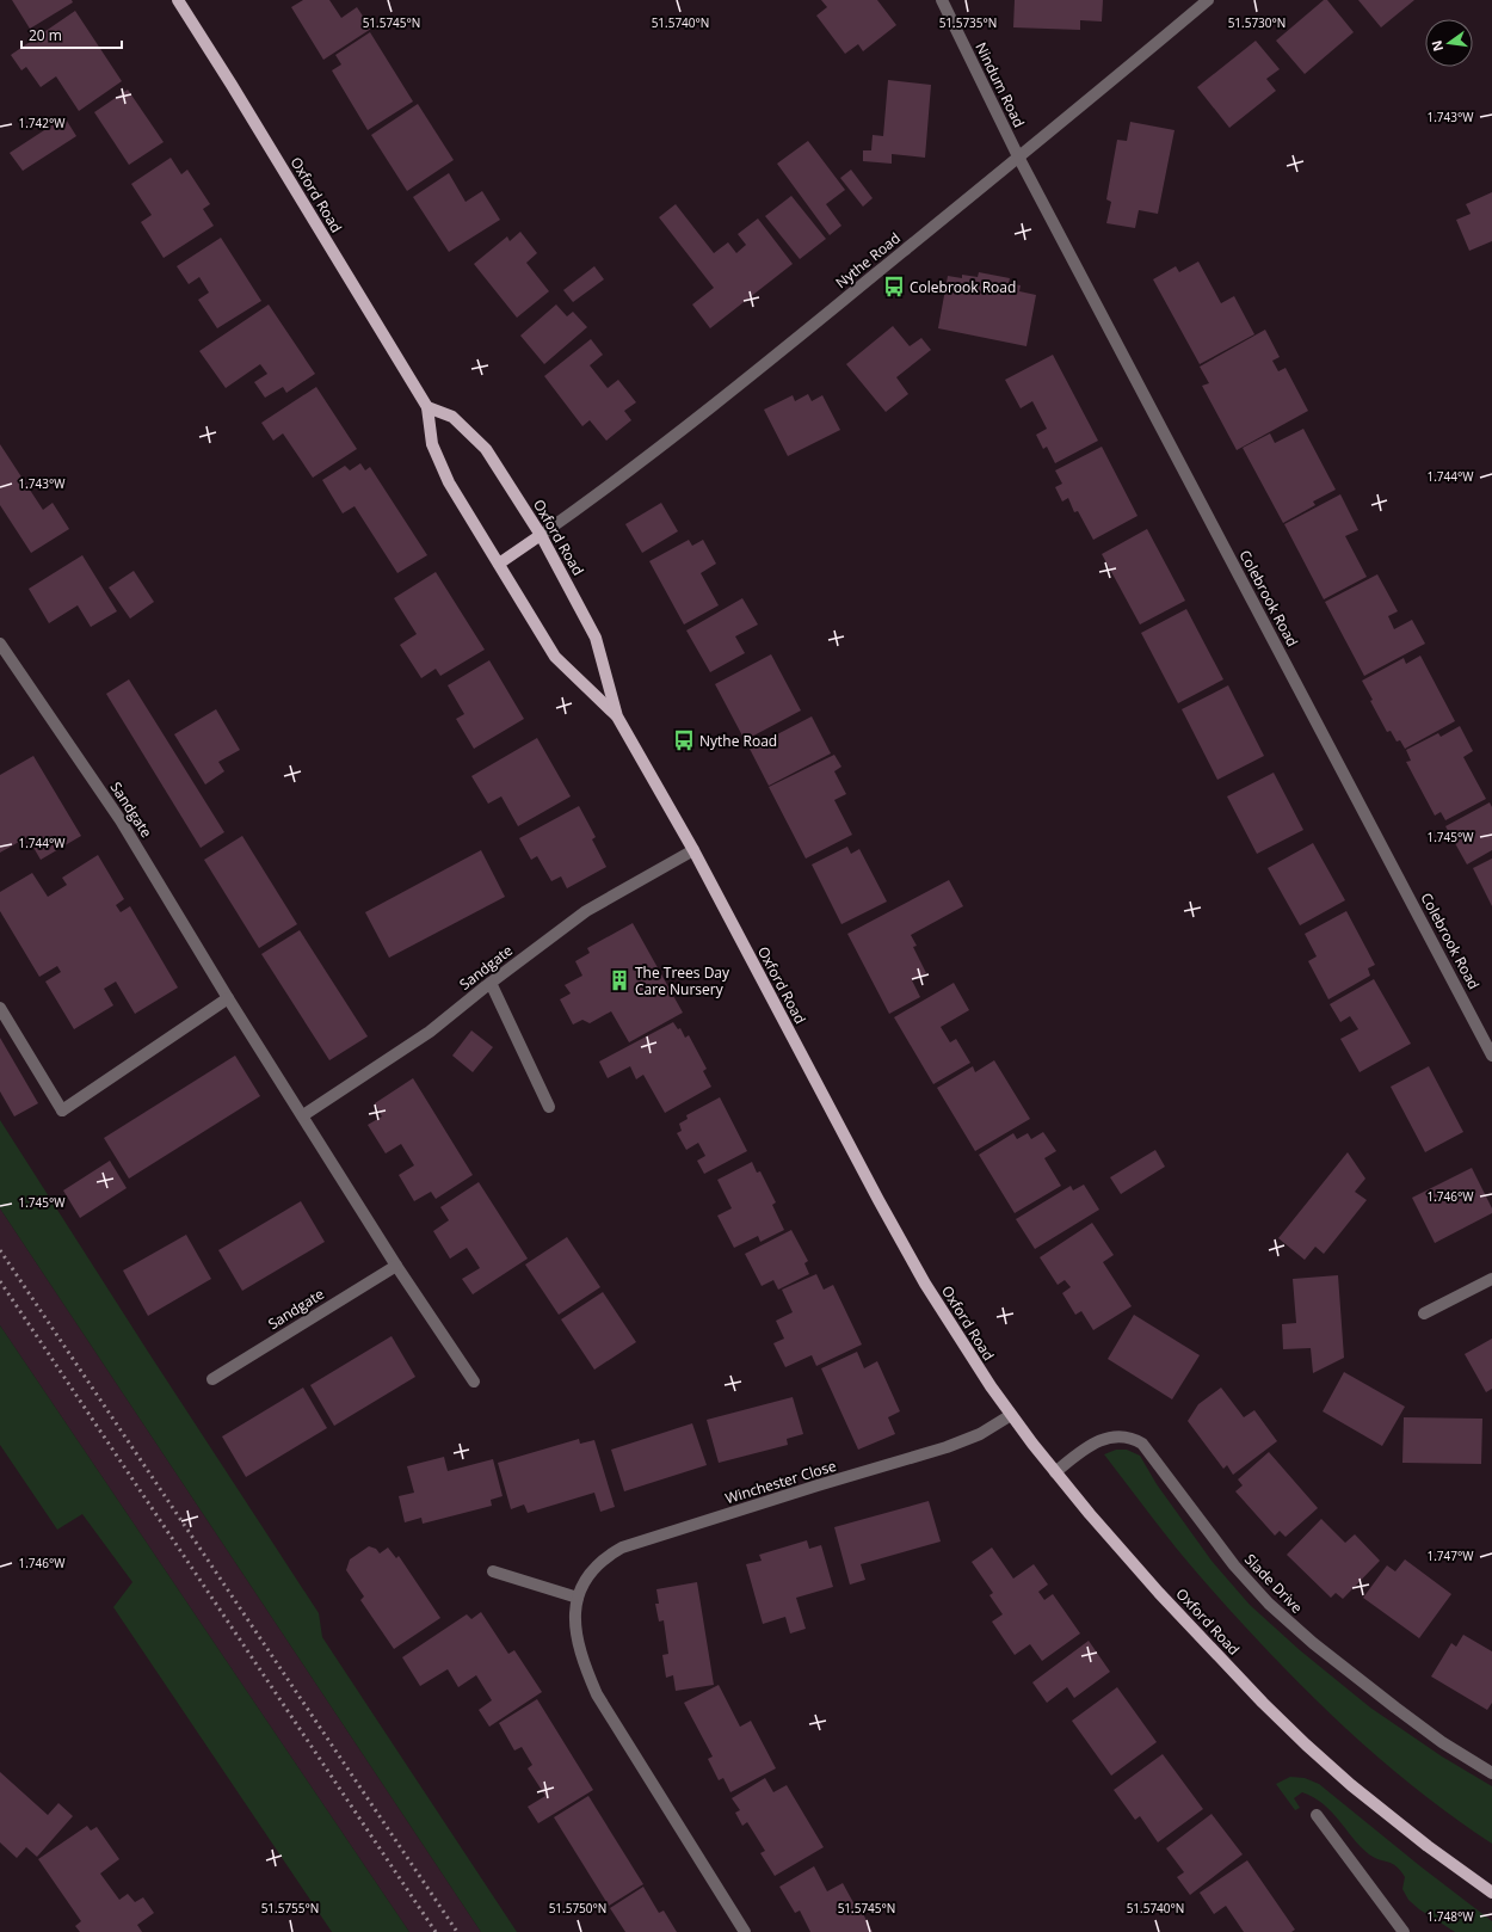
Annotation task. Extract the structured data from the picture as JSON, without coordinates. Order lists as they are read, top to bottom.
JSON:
{
  "streets": {
    "main road": ["Oxford Road"],
    "street": [
      "Nindum Road",
      "Nythe Road",
      "Colebrook Road",
      "Sandgate",
      "Winchester Close",
      "Slade Drive"
    ]
  },
  "crossings": [
    ["Nindum Road", "Nythe Road"],
    ["Nindum Road", "Colebrook Road"],
    ["Oxford Road", "Nythe Road"],
    ["Oxford Road", "Sandgate"],
    ["Oxford Road", "Winchester Close"],
    ["Oxford Road", "Slade Drive"],
    ["Nythe Road", "Colebrook Road"]
  ],
  "places": {
    "bus stop": ["Colebrook Road", "Nythe Road"],
    "building": ["The Trees Day Care Nursery"]
  },
  "scale_bar": "20 m",
  "north": "left",
  "coordinates": [
    "51.5745°N",
    "51.5740°N",
    "51.5735°N",
    "51.5730°N",
    "1.743°W",
    "1.742°W",
    "1.744°W",
    "1.745°W",
    "1.746°W",
    "1.747°W",
    "51.5755°N",
    "51.5750°N",
    "1.748°W"
  ]
}
